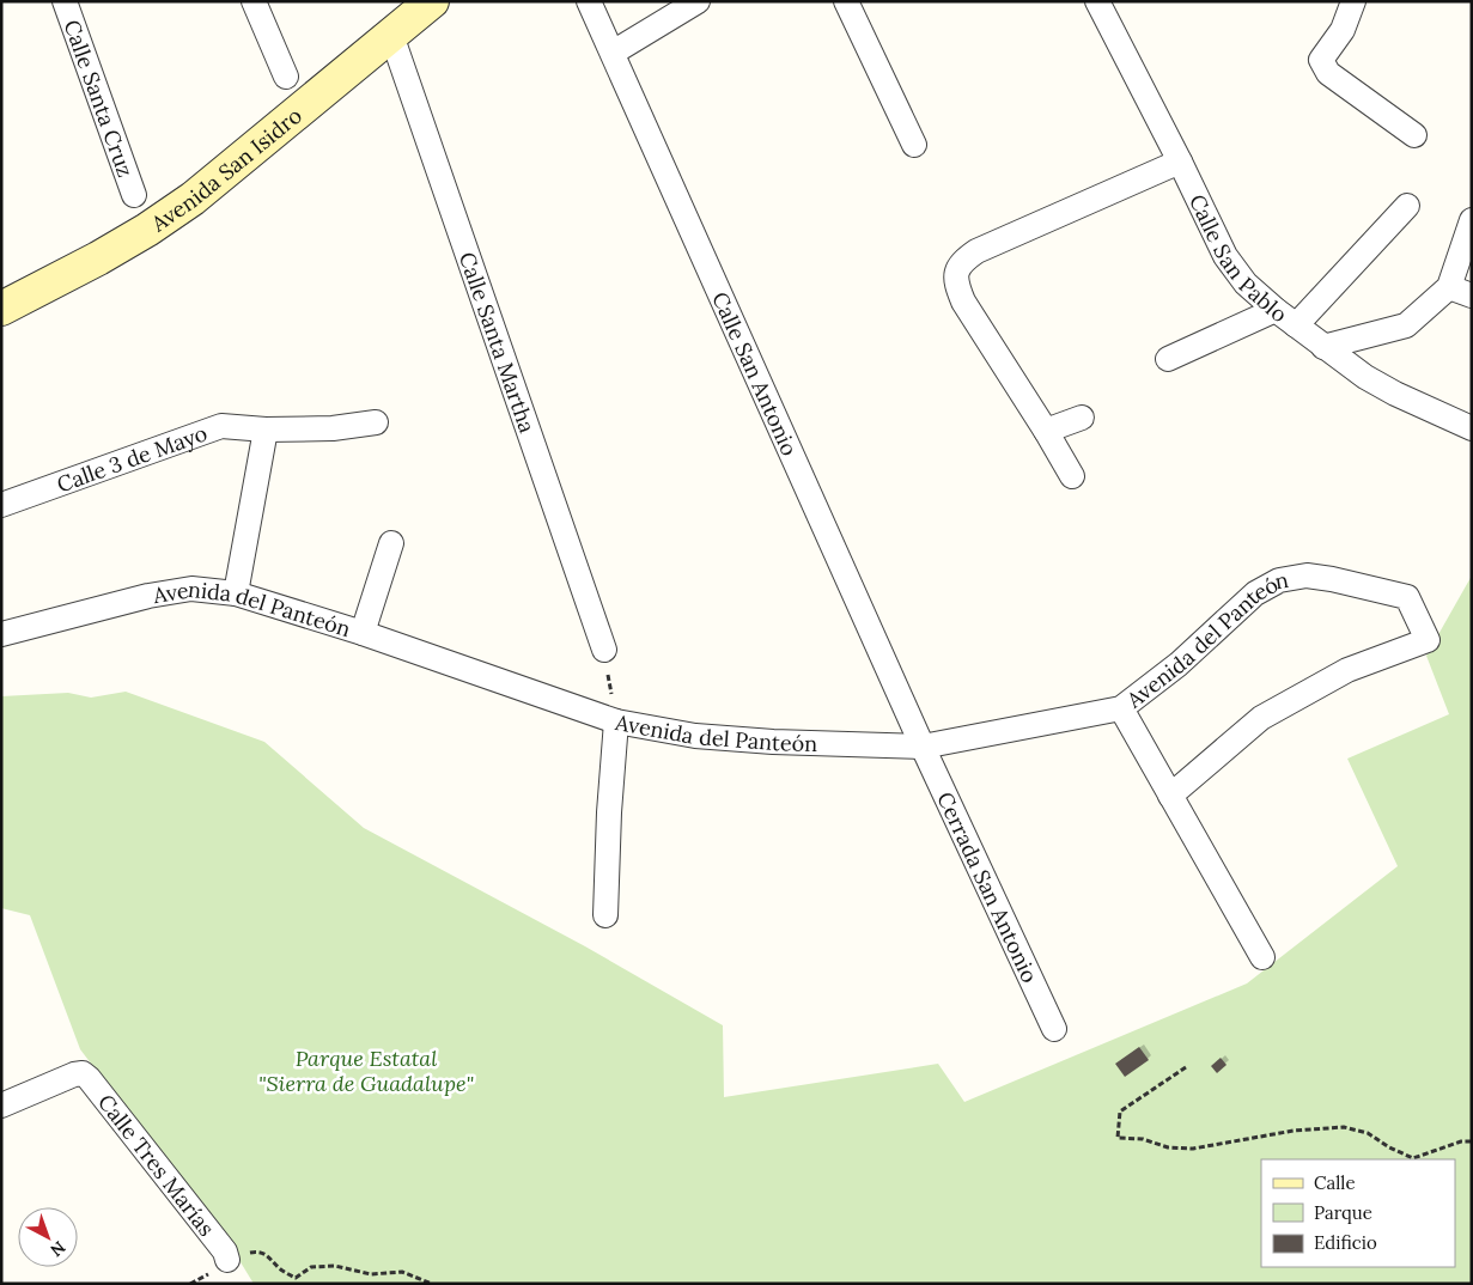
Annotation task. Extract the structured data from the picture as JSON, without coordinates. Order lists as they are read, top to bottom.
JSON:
{
  "streets": {
    "street": [
      "Calle Santa Cruz",
      "Avenida San Isidro",
      "Calle San Pablo",
      "Calle Santa Martha",
      "Calle San Antonio",
      "Calle 3 de Mayo",
      "Avenida del Panteón",
      "Cerrada San Antonio",
      "Calle Tres Marías"
    ]
  },
  "crossings": [
    ["Avenida San Isidro", "Calle Santa Martha"],
    ["Calle San Antonio", "Avenida del Panteón"],
    ["Calle San Antonio", "Cerrada San Antonio"],
    ["Avenida del Panteón", "Cerrada San Antonio"]
  ],
  "parks": ["Parque Estatal \"Sierra de Guadalupe\""],
  "legend": ["Calle", "Parque", "Edificio"],
  "north": "bottom right"
}
